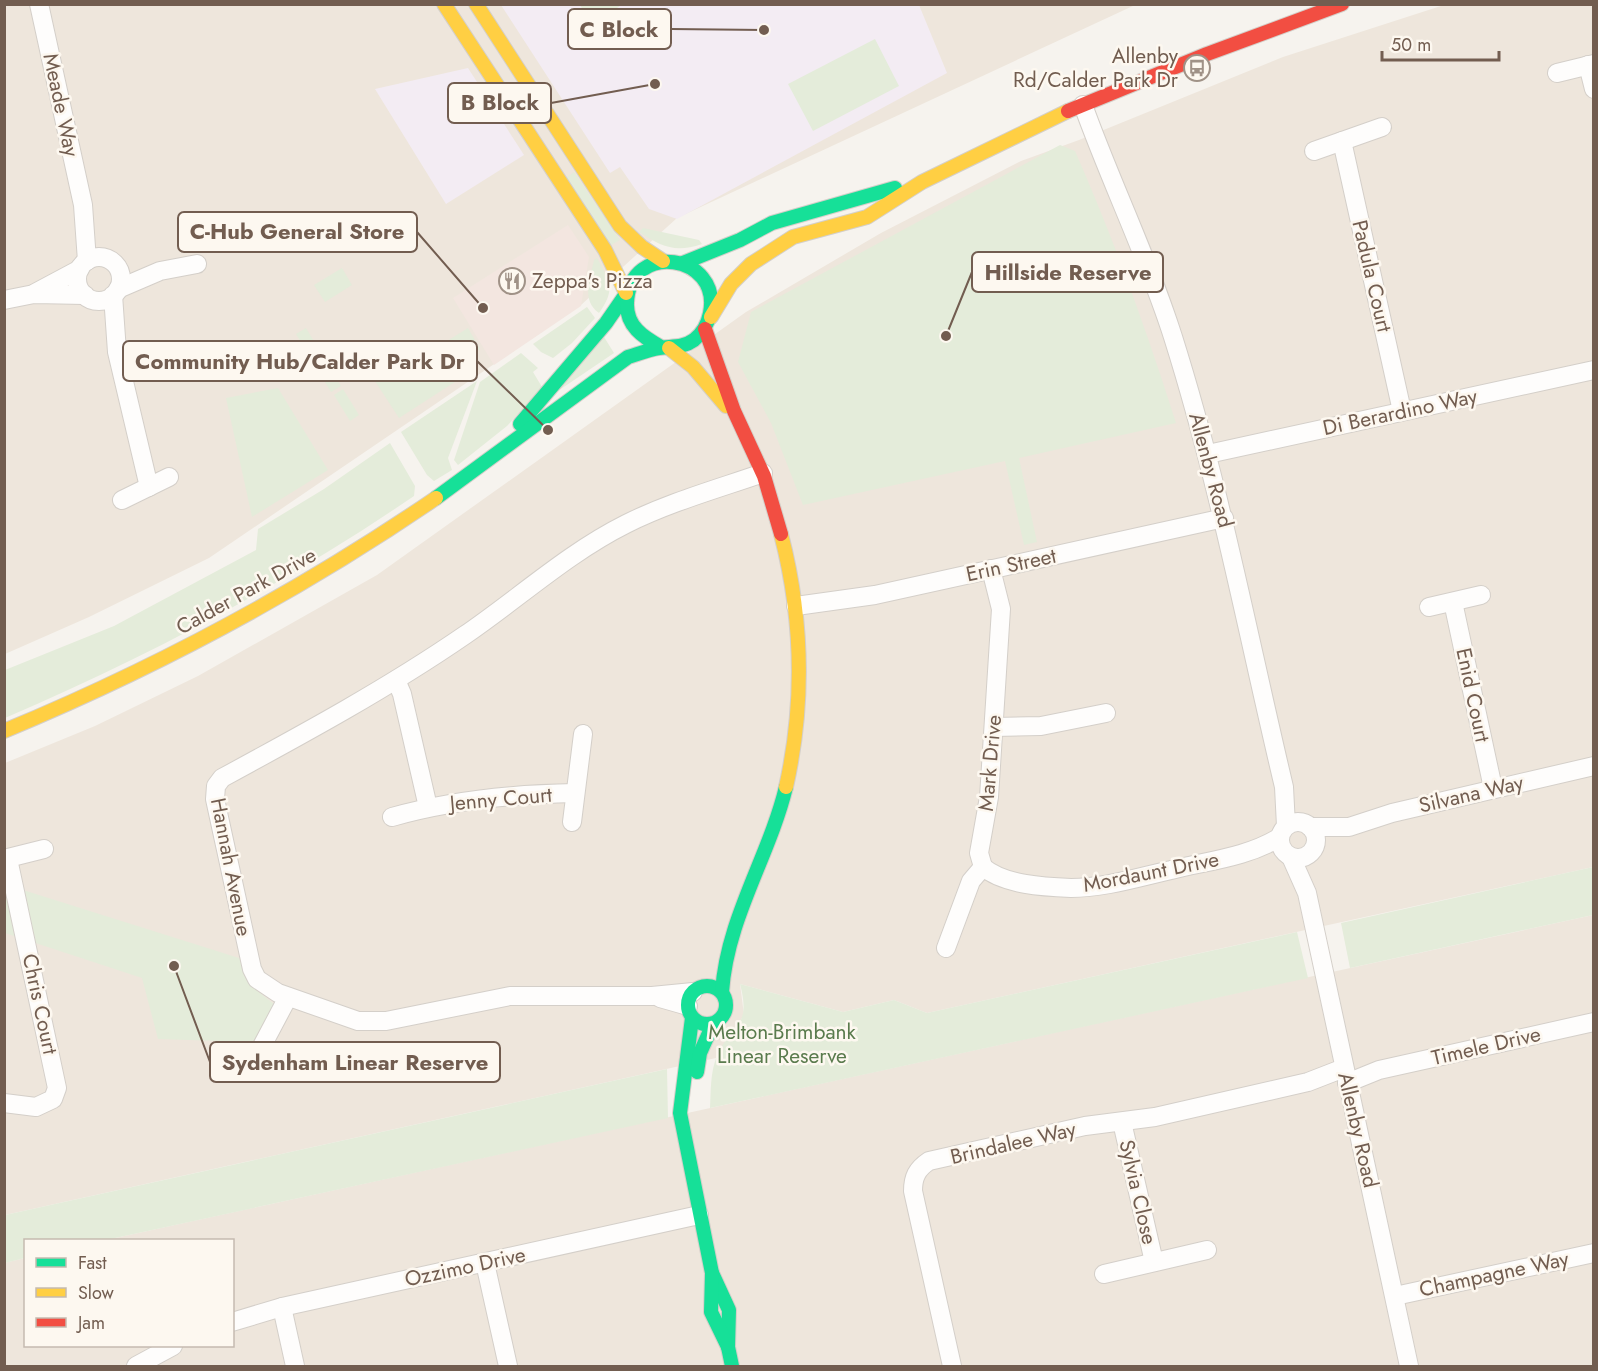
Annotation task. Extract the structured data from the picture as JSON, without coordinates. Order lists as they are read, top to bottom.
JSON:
{
  "streets": {
    "street": [
      "Meade Way",
      "Padula Court",
      "Di Berardino Way",
      "Allenby Road",
      "Erin Street",
      "Calder Park Drive",
      "Enid Court",
      "Mark Drive",
      "Silvana Way",
      "Jenny Court",
      "Hannah Avenue",
      "Mordaunt Drive",
      "Chris Court",
      "Timele Drive",
      "Brindalee Way",
      "Sylvia Close",
      "Ozzimo Drive",
      "Champagne Way"
    ]
  },
  "crossings": [
    ["Padula Court", "Di Berardino Way"],
    ["Di Berardino Way", "Allenby Road"],
    ["Allenby Road", "Erin Street"],
    ["Allenby Road", "Silvana Way"],
    ["Allenby Road", "Mordaunt Drive"],
    ["Allenby Road", "Timele Drive"],
    ["Allenby Road", "Brindalee Way"],
    ["Allenby Road", "Champagne Way"],
    ["Erin Street", "Mark Drive"],
    ["Enid Court", "Silvana Way"],
    ["Mark Drive", "Mordaunt Drive"],
    ["Silvana Way", "Mordaunt Drive"],
    ["Jenny Court", "Hannah Avenue"],
    ["Timele Drive", "Brindalee Way"],
    ["Brindalee Way", "Sylvia Close"]
  ],
  "parks": ["Melton-Brimbank Linear Reserve"],
  "places": {
    "other": [
      "C Block",
      "B Block",
      "C-Hub General Store",
      "Hillside Reserve",
      "Community Hub/Calder Park Dr",
      "Sydenham Linear Reserve"
    ],
    "bus stop": ["Allenby Rd/Calder Park Dr"],
    "restaurant": ["Zeppa's Pizza"]
  },
  "legend": ["Fast", "Slow", "Jam"],
  "scale_bar": "50 m"
}
